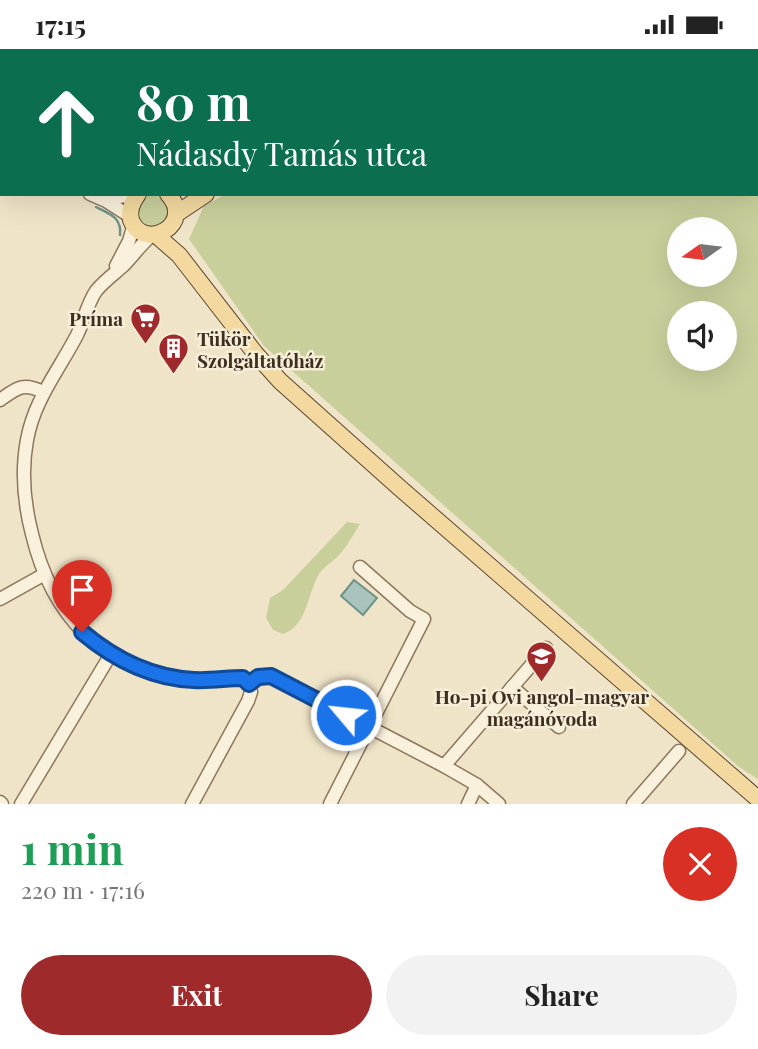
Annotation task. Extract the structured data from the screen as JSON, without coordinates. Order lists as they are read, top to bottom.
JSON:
{
  "places": {
    "supermarket": ["Príma"],
    "building": ["Tükör Szolgáltatóház"],
    "school or university": ["Ho-pi Ovi angol-magyar magánóvoda"]
  },
  "north": "left",
  "page": {
    "status": "17:15",
    "turn": ["80 m", "Nádasdy Tamás utca"],
    "heading": ["1 min", "220 m · 17:16"],
    "buttons": ["Exit", "Share"]
  }
}
